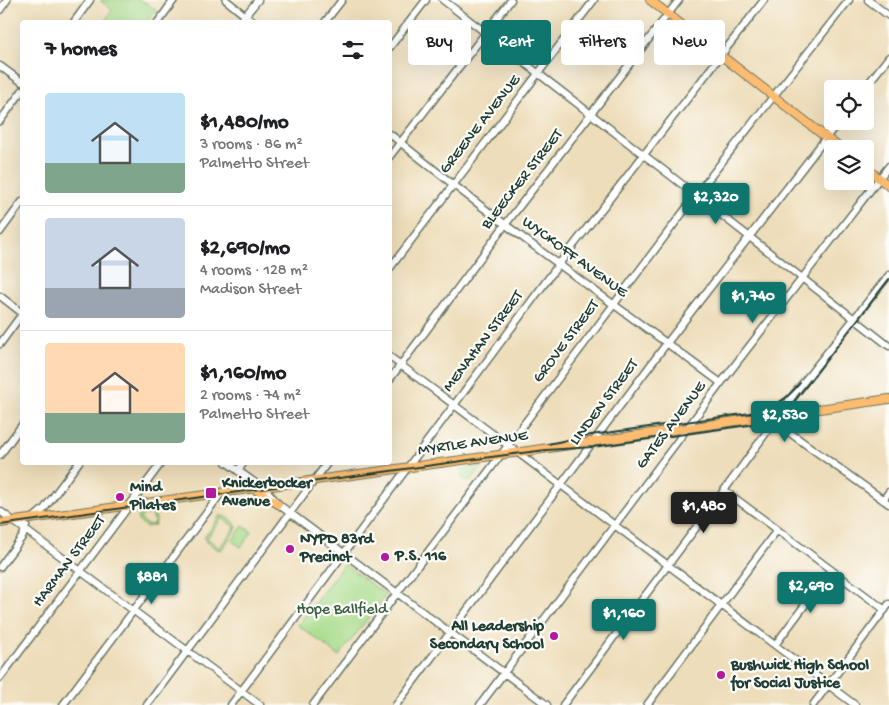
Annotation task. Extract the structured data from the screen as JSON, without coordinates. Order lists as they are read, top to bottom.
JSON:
{
  "streets": {
    "main road": ["MYRTLE AVENUE"],
    "street": [
      "GREENE AVENUE",
      "BLEECKER STREET",
      "WYCKOFF AVENUE",
      "MENAHAN STREET",
      "GROVE STREET",
      "LINDEN STREET",
      "GATES AVENUE",
      "HARMAN STREET"
    ]
  },
  "crossings": [
    ["GREENE AVENUE", "WYCKOFF AVENUE"],
    ["BLEECKER STREET", "WYCKOFF AVENUE"],
    ["WYCKOFF AVENUE", "MENAHAN STREET"],
    ["WYCKOFF AVENUE", "GROVE STREET"],
    ["WYCKOFF AVENUE", "LINDEN STREET"],
    ["WYCKOFF AVENUE", "GATES AVENUE"],
    ["MENAHAN STREET", "MYRTLE AVENUE"],
    ["GROVE STREET", "MYRTLE AVENUE"],
    ["LINDEN STREET", "MYRTLE AVENUE"],
    ["GATES AVENUE", "MYRTLE AVENUE"],
    ["MYRTLE AVENUE", "HARMAN STREET"]
  ],
  "parks": ["Hope Ballfield"],
  "places": {
    "transit": ["Knickerbocker Avenue"],
    "other": [
      "Mind Pilates",
      "NYPD 83rd Precinct",
      "P.S. 116",
      "All Leadership Secondary School",
      "Bushwick High School for Social Justice"
    ]
  },
  "page": {
    "chip": [
      "Buy",
      "Rent",
      "Filters",
      "New"
    ],
    "heading": "7 homes",
    "list": [
      {
        "name": "$1,480/mo",
        "note": "3 rooms · 86 m² · Palmetto Street"
      },
      {
        "name": "$2,690/mo",
        "note": "4 rooms · 128 m² · Madison Street"
      },
      {
        "name": "$1,160/mo",
        "note": "2 rooms · 74 m² · Palmetto Street"
      }
    ],
    "price": [
      "$2,320",
      "$1,740",
      "$2,530",
      "$1,480",
      "$881",
      "$2,690",
      "$1,160"
    ]
  }
}
